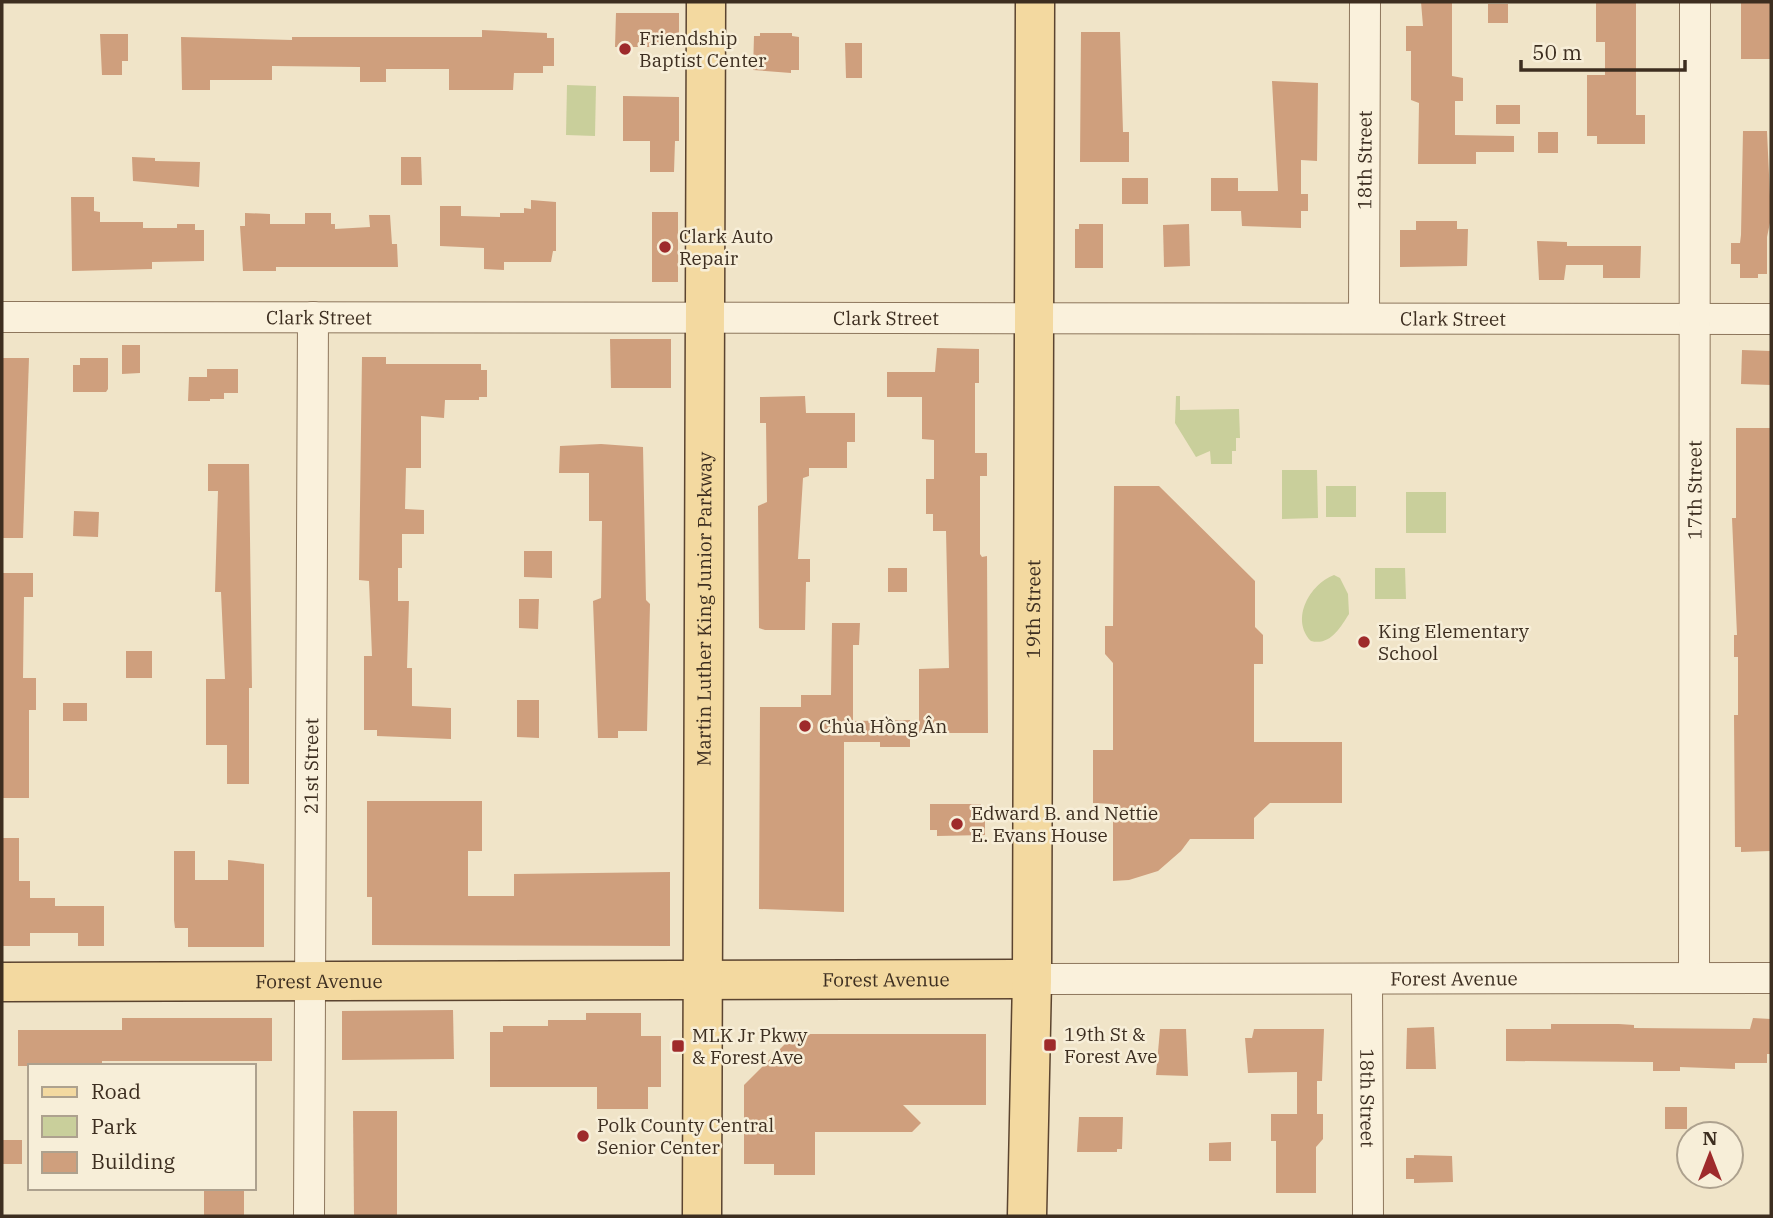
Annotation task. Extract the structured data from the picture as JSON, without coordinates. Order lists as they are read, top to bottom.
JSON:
{
  "streets": {
    "main road": ["Martin Luther King Junior Parkway", "19th Street", "Forest Avenue"],
    "street": [
      "18th Street",
      "Clark Street",
      "17th Street",
      "21st Street"
    ]
  },
  "crossings": [
    ["18th Street", "Clark Street"],
    ["18th Street", "Forest Avenue"],
    ["Clark Street", "17th Street"],
    ["Clark Street", "Martin Luther King Junior Parkway"],
    ["Clark Street", "19th Street"],
    ["Clark Street", "21st Street"],
    ["17th Street", "Forest Avenue"],
    ["Martin Luther King Junior Parkway", "Forest Avenue"],
    ["19th Street", "Forest Avenue"],
    ["21st Street", "Forest Avenue"]
  ],
  "places": {
    "other": [
      "Friendship Baptist Center",
      "Clark Auto Repair",
      "King Elementary School",
      "Chùa Hồng Ân",
      "Edward B. and Nettie E. Evans House",
      "Polk County Central Senior Center"
    ],
    "transit": ["19th St & Forest Ave", "MLK Jr Pkwy & Forest Ave"]
  },
  "legend": ["Road", "Park", "Building"],
  "scale_bar": "50 m",
  "north": "top"
}
